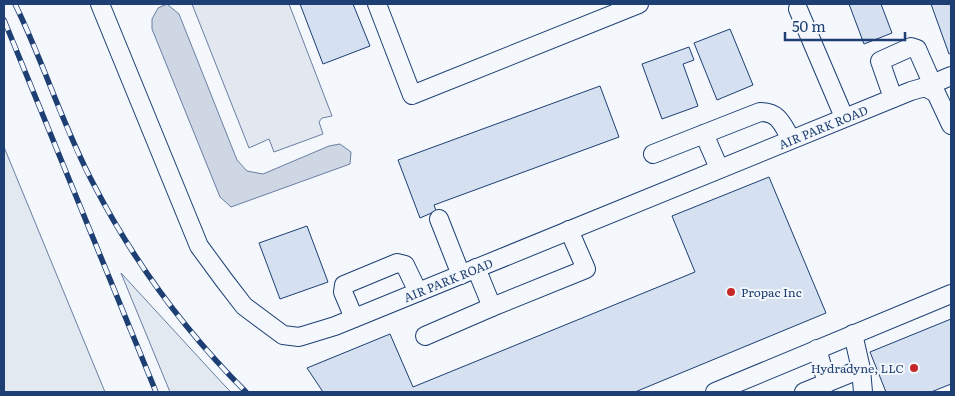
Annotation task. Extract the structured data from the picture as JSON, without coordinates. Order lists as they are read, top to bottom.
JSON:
{
  "streets": {
    "street": ["AIR PARK ROAD"]
  },
  "places": ["Propac Inc", "Hydradyne, LLC"],
  "scale_bar": "50 m"
}
